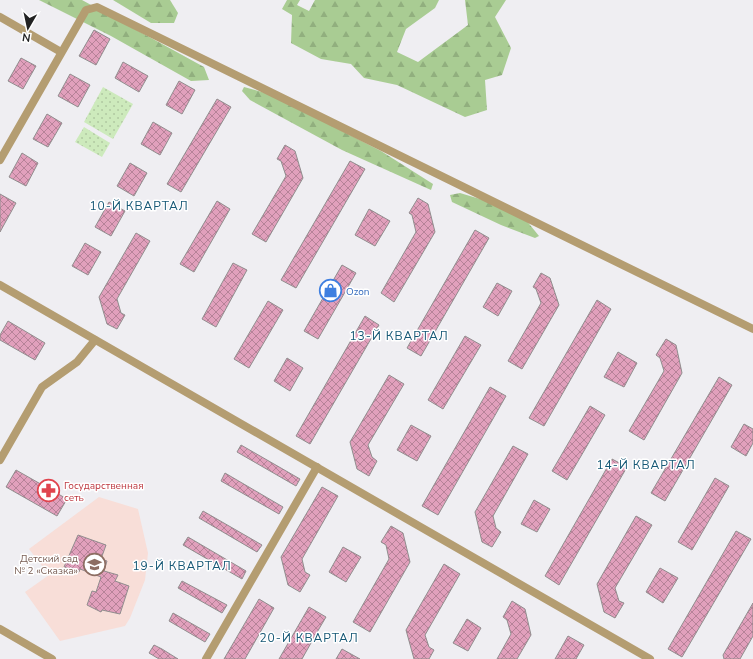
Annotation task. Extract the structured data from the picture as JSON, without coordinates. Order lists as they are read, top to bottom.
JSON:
{
  "districts": [
    "10-Й КВАРТАЛ",
    "13-Й КВАРТАЛ",
    "14-Й КВАРТАЛ",
    "19-Й КВАРТАЛ",
    "20-Й КВАРТАЛ"
  ],
  "places": {
    "shop": ["Ozon"],
    "pharmacy": ["Государственная сеть"],
    "school or university": ["Детский сад № 2 «Сказка»"]
  },
  "north": "bottom"
}
